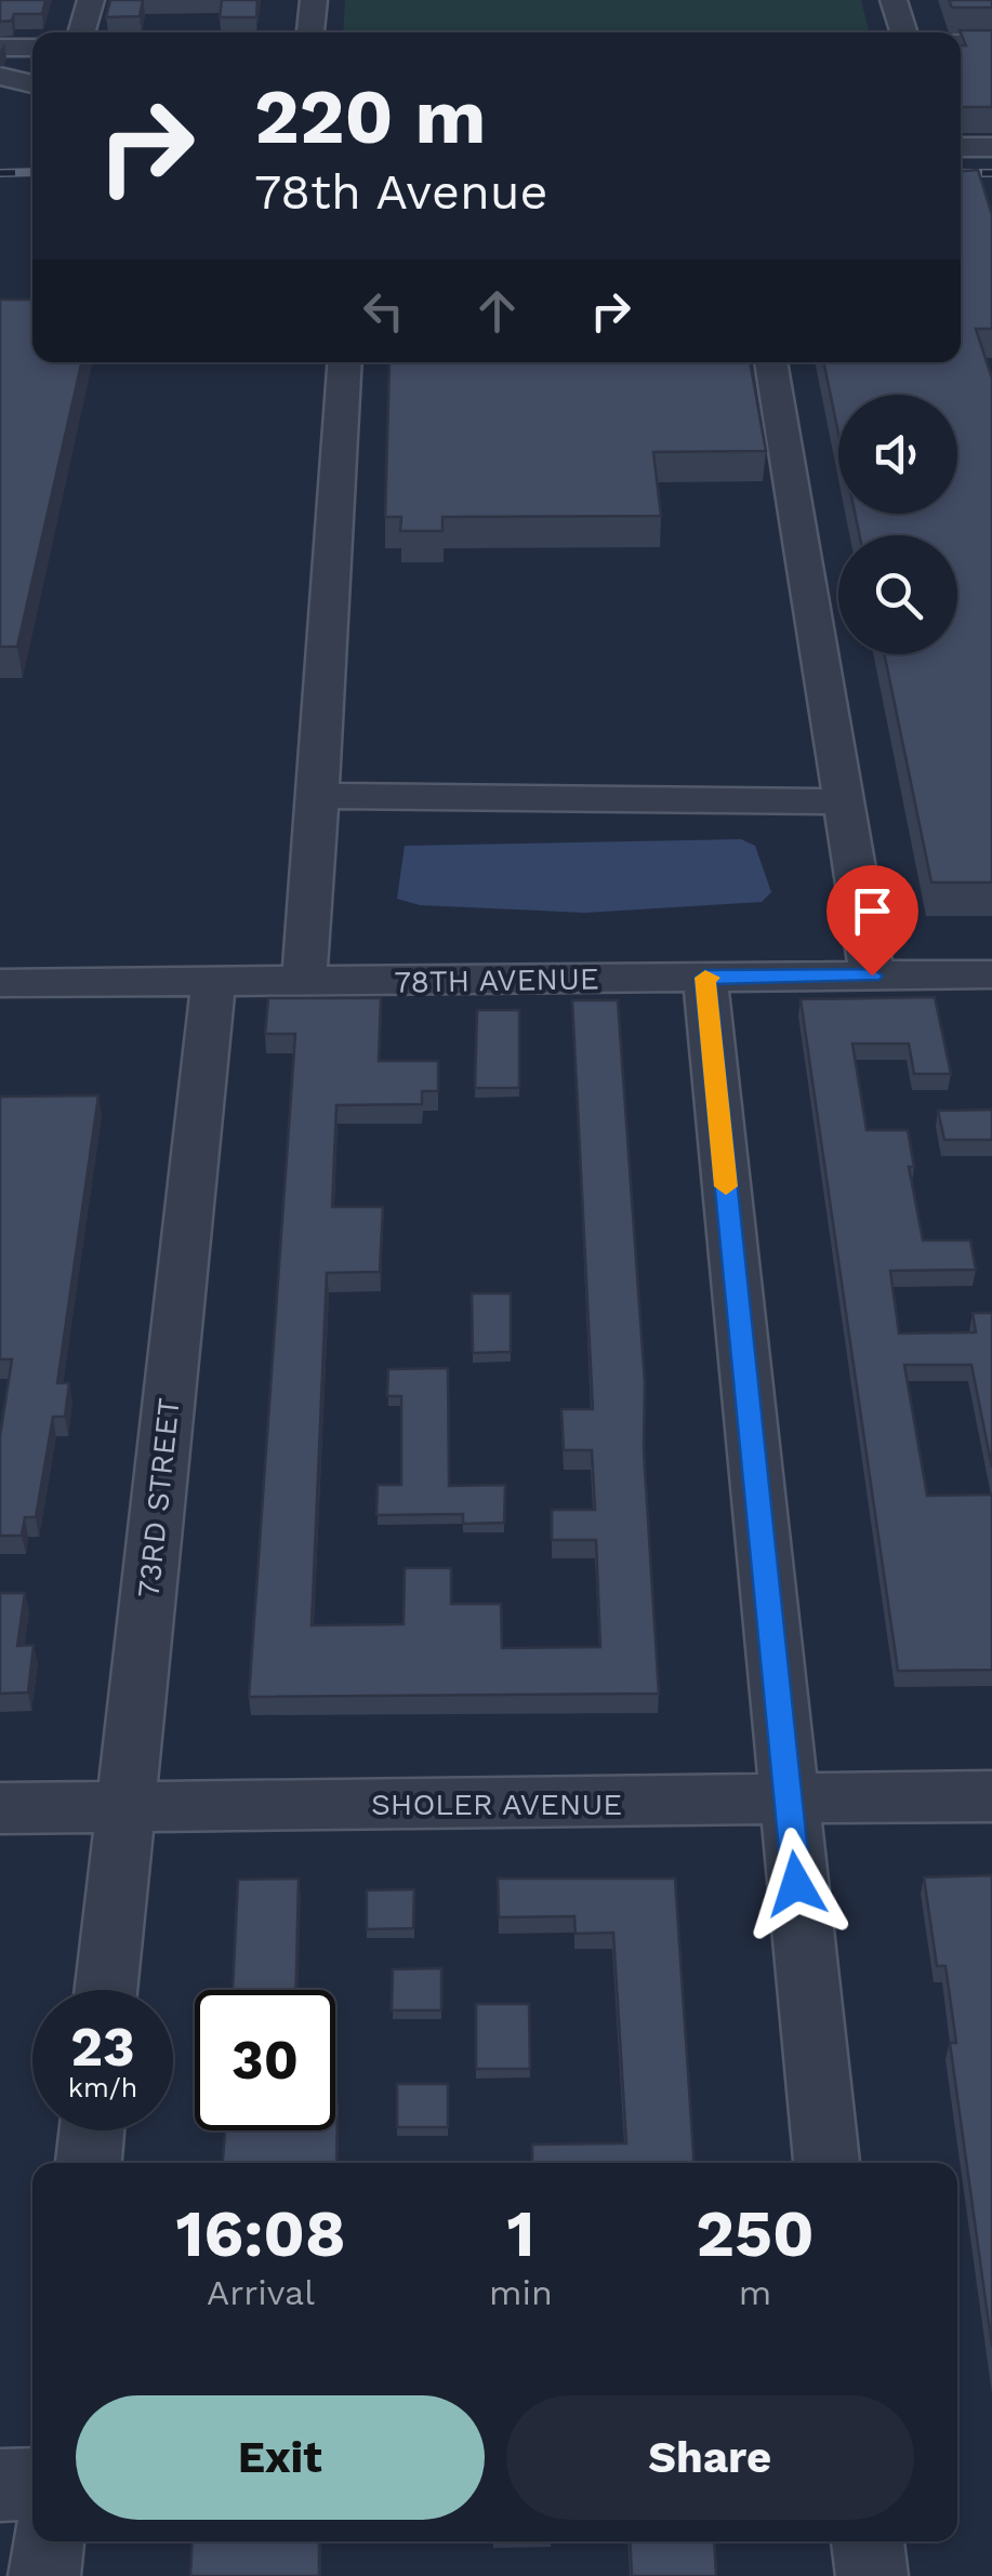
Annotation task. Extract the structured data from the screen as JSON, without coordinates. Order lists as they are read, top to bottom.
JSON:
{
  "streets": {
    "street": ["78TH AVENUE", "73RD STREET", "SHOLER AVENUE"]
  },
  "crossings": [
    ["78TH AVENUE", "73RD STREET"],
    ["73RD STREET", "SHOLER AVENUE"]
  ],
  "page": {
    "turn": ["220 m", "78th Avenue"],
    "speed": "23 km/h",
    "limit": "30",
    "eta": [
      "16:08",
      "Arrival",
      "1",
      "min",
      "250",
      "m"
    ],
    "buttons": ["Exit", "Share"]
  }
}
